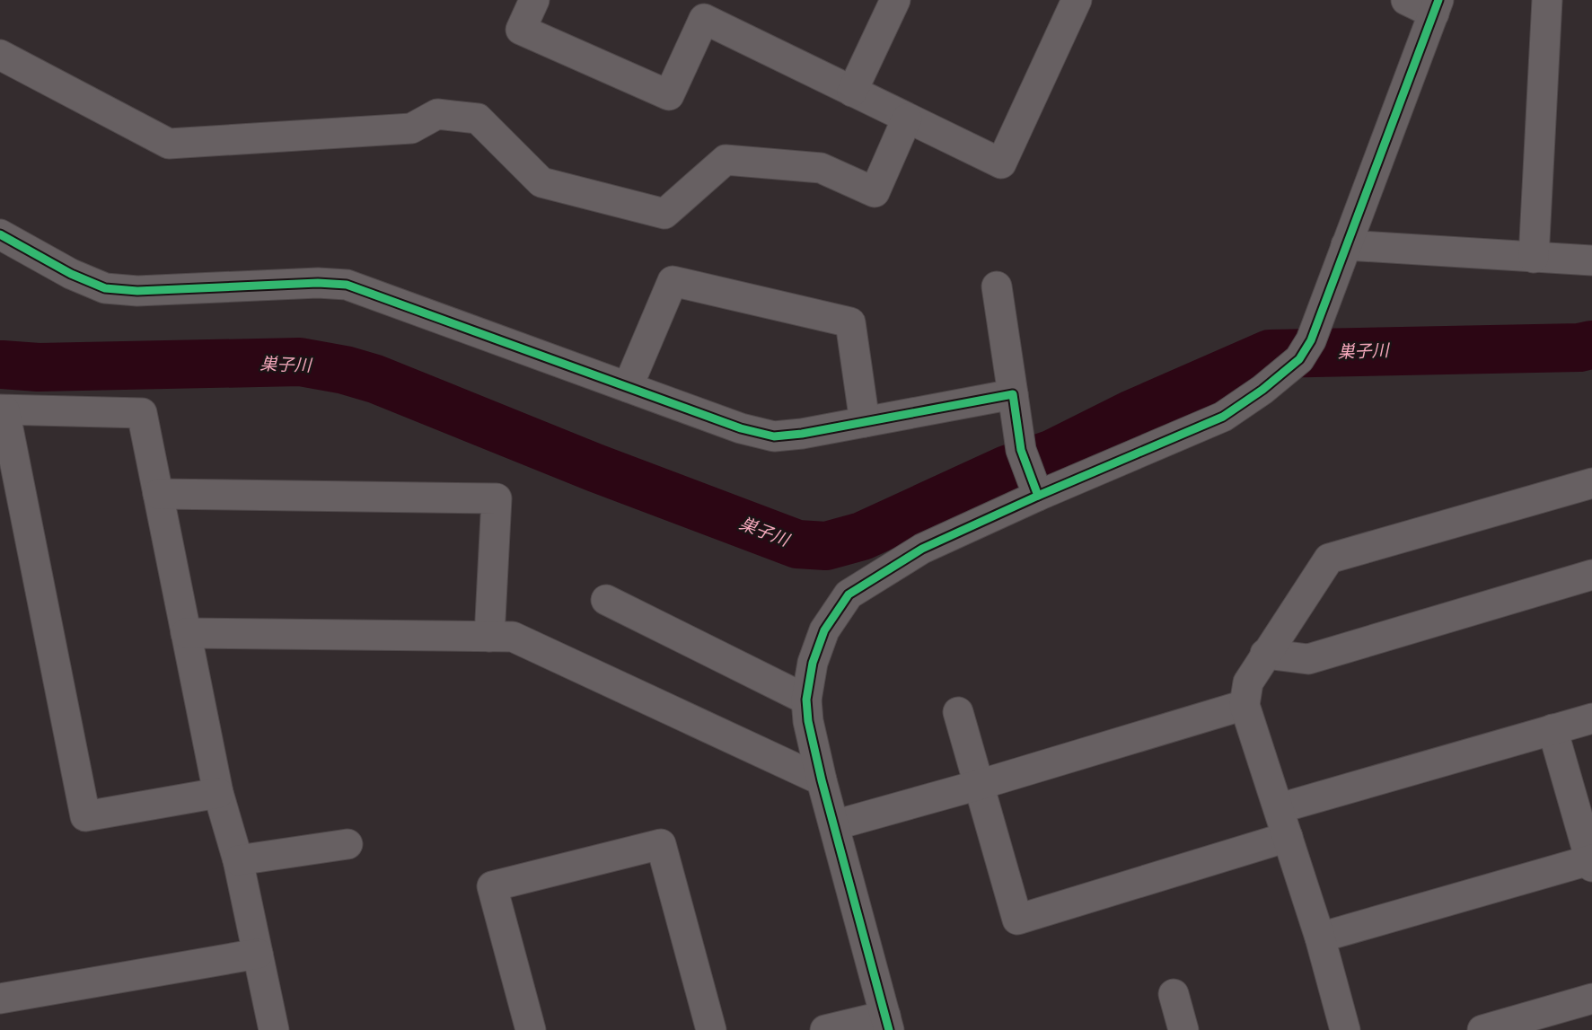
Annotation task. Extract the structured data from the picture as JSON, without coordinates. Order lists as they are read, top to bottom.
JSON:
{
  "water": ["巣子川"]
}
